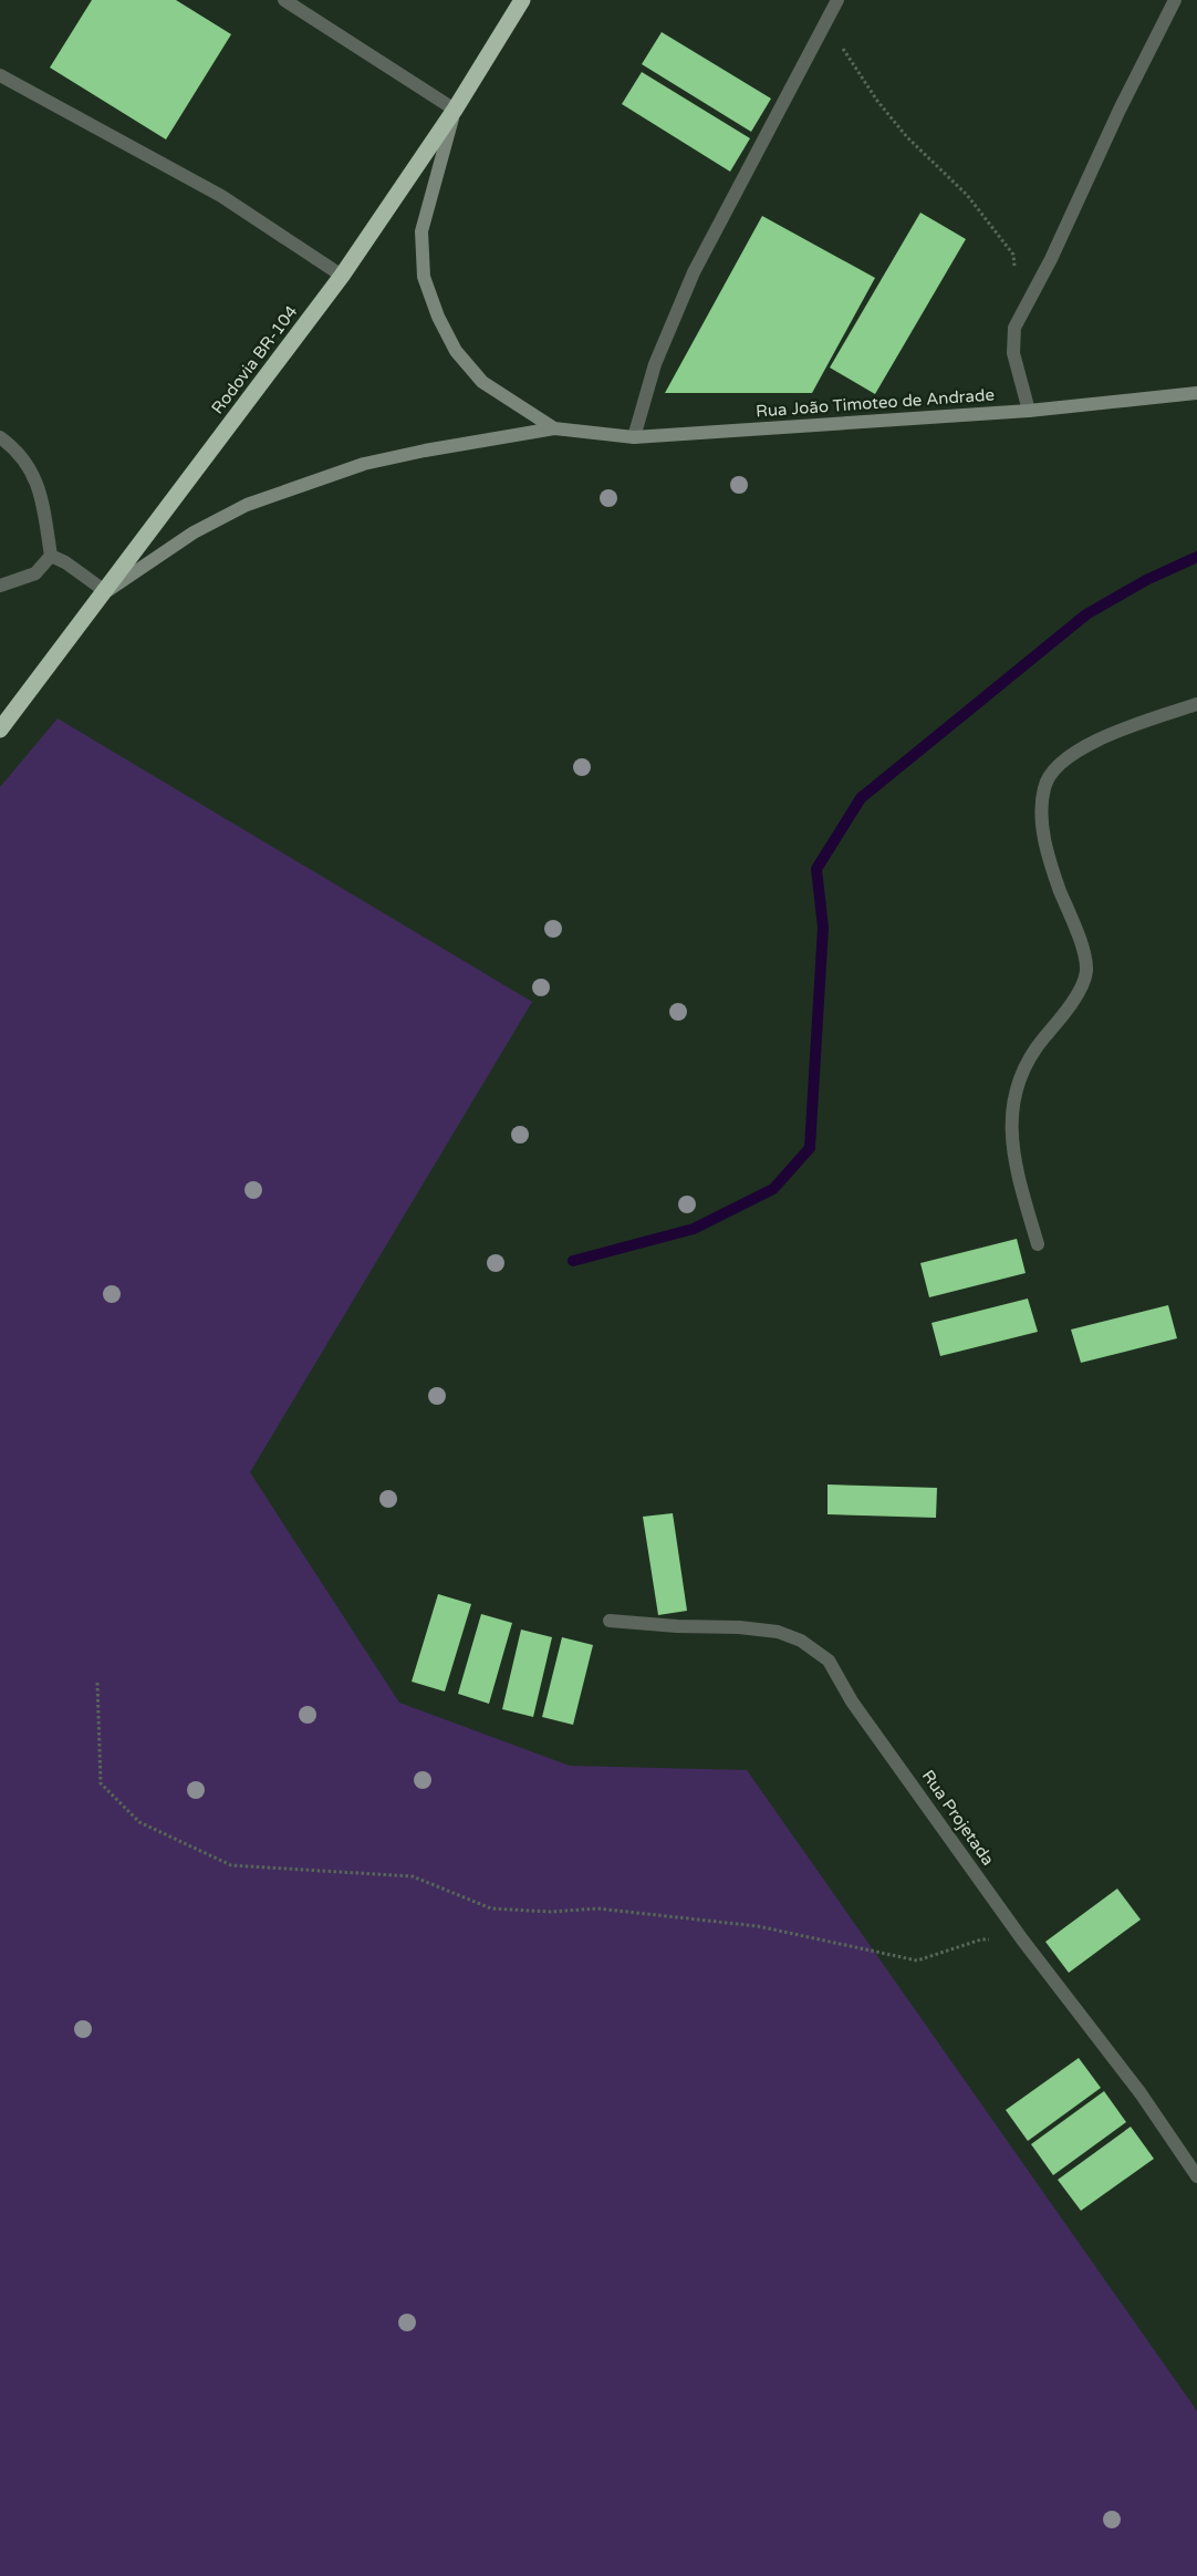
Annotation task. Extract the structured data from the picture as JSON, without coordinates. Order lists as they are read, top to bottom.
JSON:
{
  "streets": {
    "highway": ["Rodovia BR-104"],
    "main road": ["Rua João Timoteo de Andrade"],
    "street": ["Rua Projetada"]
  }
}
